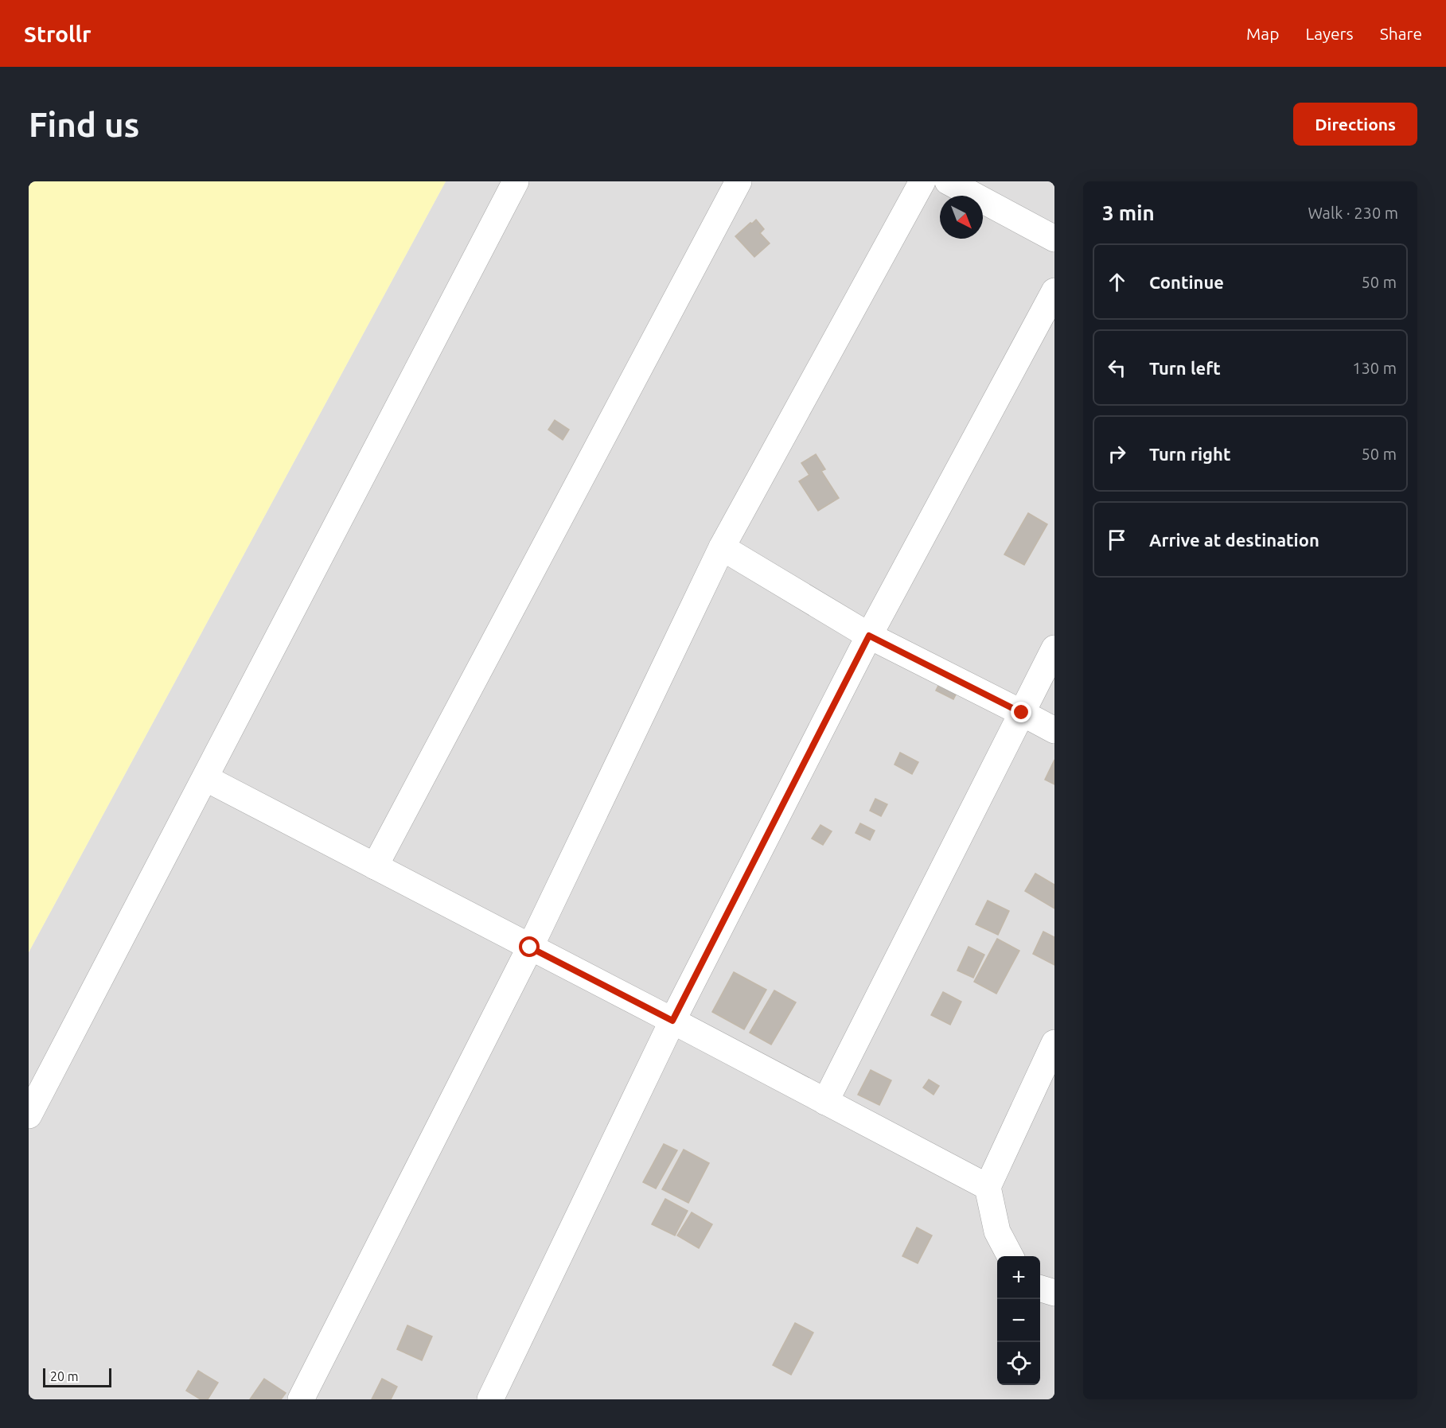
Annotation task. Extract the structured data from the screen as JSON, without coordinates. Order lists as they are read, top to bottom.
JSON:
{
  "scale_bar": "20 m",
  "north": "bottom right",
  "page": {
    "header": "Strollr",
    "nav": ["Map", "Layers", "Share"],
    "buttons": "Directions",
    "title": "Find us",
    "heading": ["3 min", "Walk · 230 m"],
    "list": [
      ["Continue", "50 m"],
      ["Turn left", "130 m"],
      ["Turn right", "50 m"],
      "Arrive at destination"
    ],
    "map_buttons": ["+", "−"],
    "scale": "20 m"
  }
}
